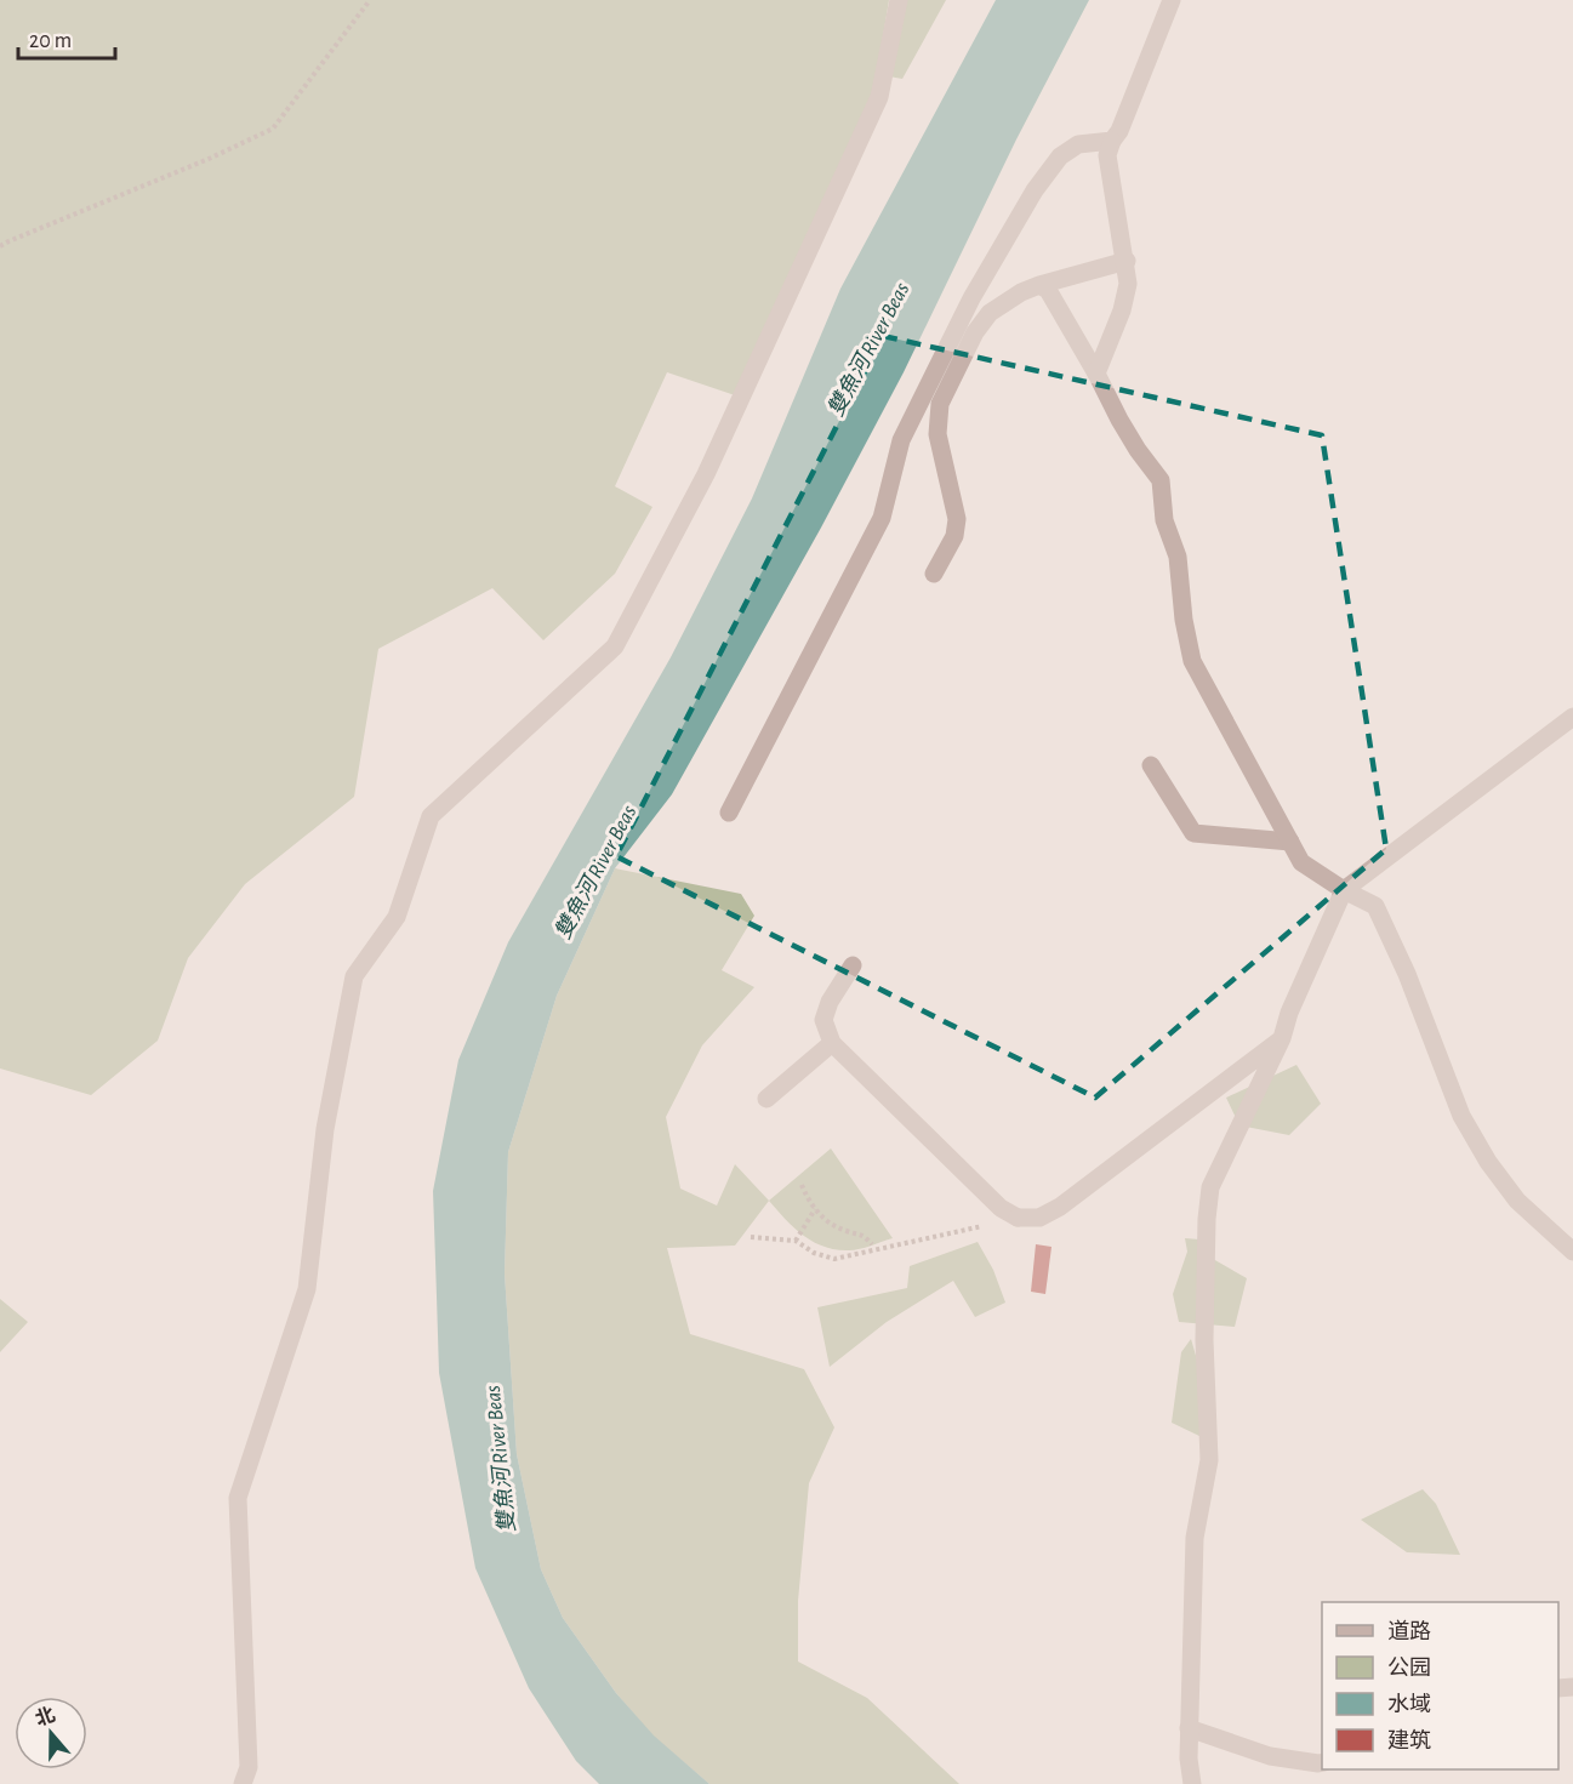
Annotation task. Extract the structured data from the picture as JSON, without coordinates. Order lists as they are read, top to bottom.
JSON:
{
  "water": ["雙魚河 River Beas"],
  "legend": [
    "道路",
    "公园",
    "水域",
    "建筑"
  ],
  "scale_bar": "20 m",
  "north": "top"
}
